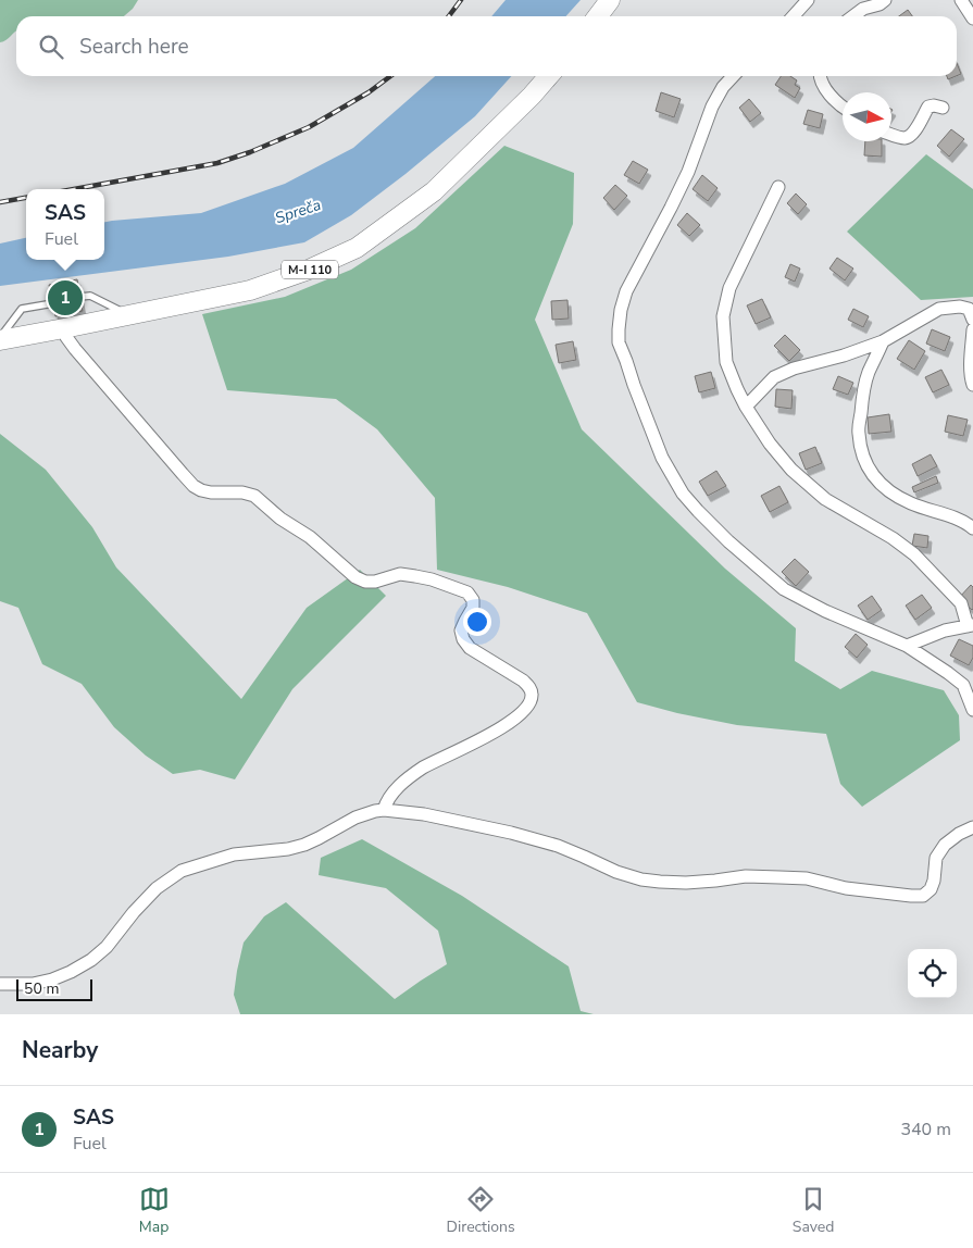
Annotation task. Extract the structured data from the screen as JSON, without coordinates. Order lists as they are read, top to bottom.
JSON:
{
  "streets": {
    "main road": ["M-I 110"]
  },
  "water": ["Spreča"],
  "scale_bar": "50 m",
  "north": "right",
  "page": {
    "search": "Search here",
    "popup": ["SAS", "Fuel"],
    "pins": "1",
    "scale": "50 m",
    "heading": "Nearby",
    "list": [
      {
        "mark": "1",
        "name": "SAS",
        "note": "Fuel",
        "value": "340 m"
      }
    ],
    "nav": ["Map", "Directions", "Saved"]
  }
}
